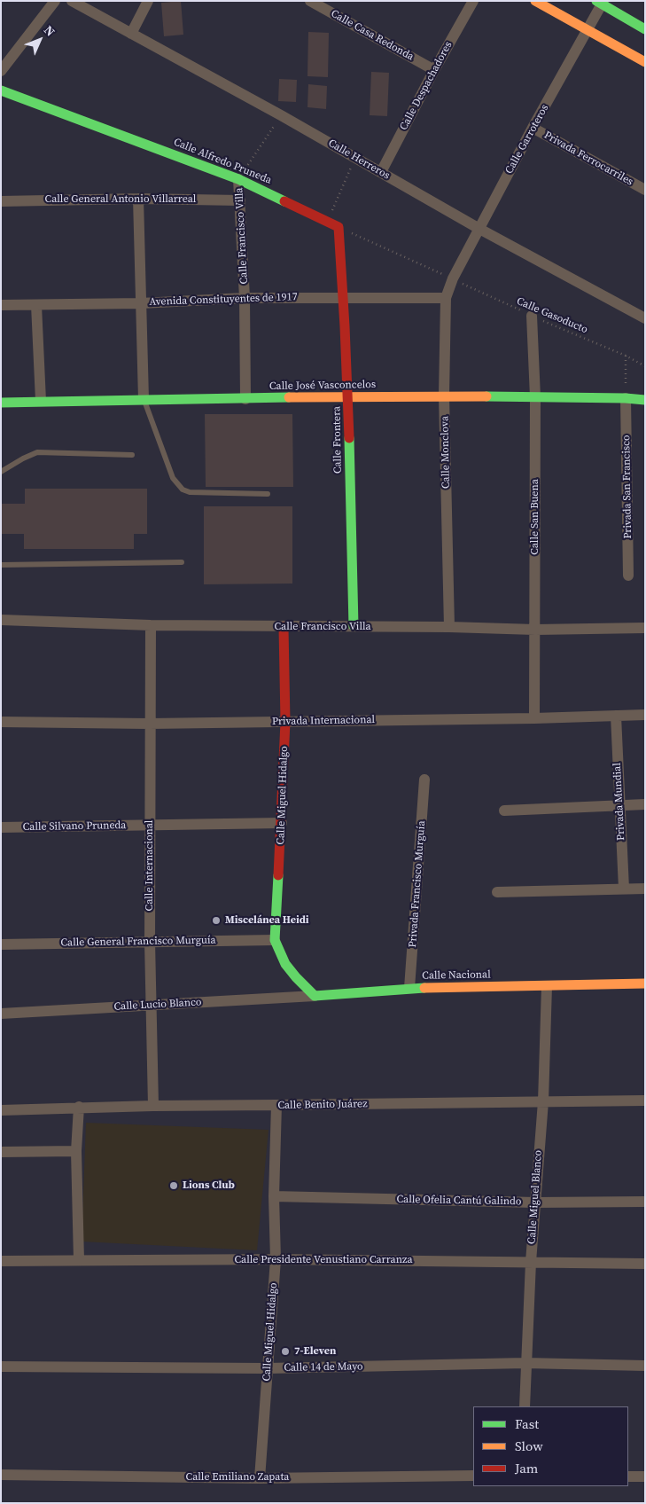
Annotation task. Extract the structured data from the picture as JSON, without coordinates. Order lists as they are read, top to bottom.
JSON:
{
  "streets": {
    "street": [
      "Calle Casa Redonda",
      "Calle Despachadores",
      "Calle Garroteros",
      "Privada Ferrocarriles",
      "Calle Herreros",
      "Calle Alfredo Pruneda",
      "Calle General Antonio Villarreal",
      "Calle Francisco Villa",
      "Avenida Constituyentes de 1917",
      "Calle José Vasconcelos",
      "Calle Frontera",
      "Calle Monclova",
      "Privada San Francisco",
      "Calle San Buena",
      "Privada Internacional",
      "Calle Miguel Hidalgo",
      "Privada Mundial",
      "Calle Silvano Pruneda",
      "Calle Internacional",
      "Privada Francisco Murguía",
      "Calle General Francisco Murguía",
      "Calle Nacional",
      "Calle Lucio Blanco",
      "Calle Benito Juárez",
      "Calle Miguel Blanco",
      "Calle Ofelia Cantú Galindo",
      "Calle Presidente Venustiano Carranza",
      "Calle 14 de Mayo",
      "Calle Emiliano Zapata"
    ],
    "path": ["Calle Gasoducto"]
  },
  "crossings": [
    ["Calle Casa Redonda", "Calle Despachadores"],
    ["Calle Despachadores", "Calle Herreros"],
    ["Calle Garroteros", "Privada Ferrocarriles"],
    ["Calle Garroteros", "Calle Herreros"],
    ["Calle Garroteros", "Calle Gasoducto"],
    ["Calle Garroteros", "Calle Monclova"],
    ["Calle Alfredo Pruneda", "Calle Francisco Villa"],
    ["Calle Alfredo Pruneda", "Calle Frontera"],
    ["Calle General Antonio Villarreal", "Calle Francisco Villa"],
    ["Calle Francisco Villa", "Avenida Constituyentes de 1917"],
    ["Calle Francisco Villa", "Calle José Vasconcelos"],
    ["Calle Francisco Villa", "Calle Frontera"],
    ["Calle Francisco Villa", "Calle Monclova"],
    ["Calle Francisco Villa", "Calle San Buena"],
    ["Calle Francisco Villa", "Calle Miguel Hidalgo"],
    ["Calle Francisco Villa", "Calle Internacional"],
    ["Avenida Constituyentes de 1917", "Calle Frontera"],
    ["Avenida Constituyentes de 1917", "Calle Monclova"],
    ["Calle Gasoducto", "Calle Monclova"],
    ["Calle Gasoducto", "Calle San Buena"],
    ["Calle José Vasconcelos", "Calle Frontera"],
    ["Calle José Vasconcelos", "Calle Monclova"],
    ["Calle José Vasconcelos", "Privada San Francisco"],
    ["Calle José Vasconcelos", "Calle San Buena"],
    ["Calle San Buena", "Privada Internacional"],
    ["Privada Internacional", "Calle Miguel Hidalgo"],
    ["Privada Internacional", "Privada Mundial"],
    ["Privada Internacional", "Calle Internacional"],
    ["Calle Miguel Hidalgo", "Calle Silvano Pruneda"],
    ["Calle Miguel Hidalgo", "Calle General Francisco Murguía"],
    ["Calle Miguel Hidalgo", "Calle Nacional"],
    ["Calle Miguel Hidalgo", "Calle Lucio Blanco"],
    ["Calle Miguel Hidalgo", "Calle Benito Juárez"],
    ["Calle Miguel Hidalgo", "Calle Ofelia Cantú Galindo"],
    ["Calle Miguel Hidalgo", "Calle Presidente Venustiano Carranza"],
    ["Calle Miguel Hidalgo", "Calle 14 de Mayo"],
    ["Calle Miguel Hidalgo", "Calle Emiliano Zapata"],
    ["Calle Silvano Pruneda", "Calle Internacional"],
    ["Calle Internacional", "Calle General Francisco Murguía"],
    ["Calle Internacional", "Calle Lucio Blanco"],
    ["Calle Internacional", "Calle Benito Juárez"],
    ["Privada Francisco Murguía", "Calle Nacional"],
    ["Calle Nacional", "Calle Lucio Blanco"],
    ["Calle Nacional", "Calle Miguel Blanco"],
    ["Calle Benito Juárez", "Calle Miguel Blanco"],
    ["Calle Miguel Blanco", "Calle Ofelia Cantú Galindo"],
    ["Calle Miguel Blanco", "Calle Presidente Venustiano Carranza"],
    ["Calle Miguel Blanco", "Calle 14 de Mayo"]
  ],
  "places": ["Miscelánea Heidi", "Lions Club", "7-Eleven"],
  "legend": ["Fast", "Slow", "Jam"],
  "north": "top right"
}
